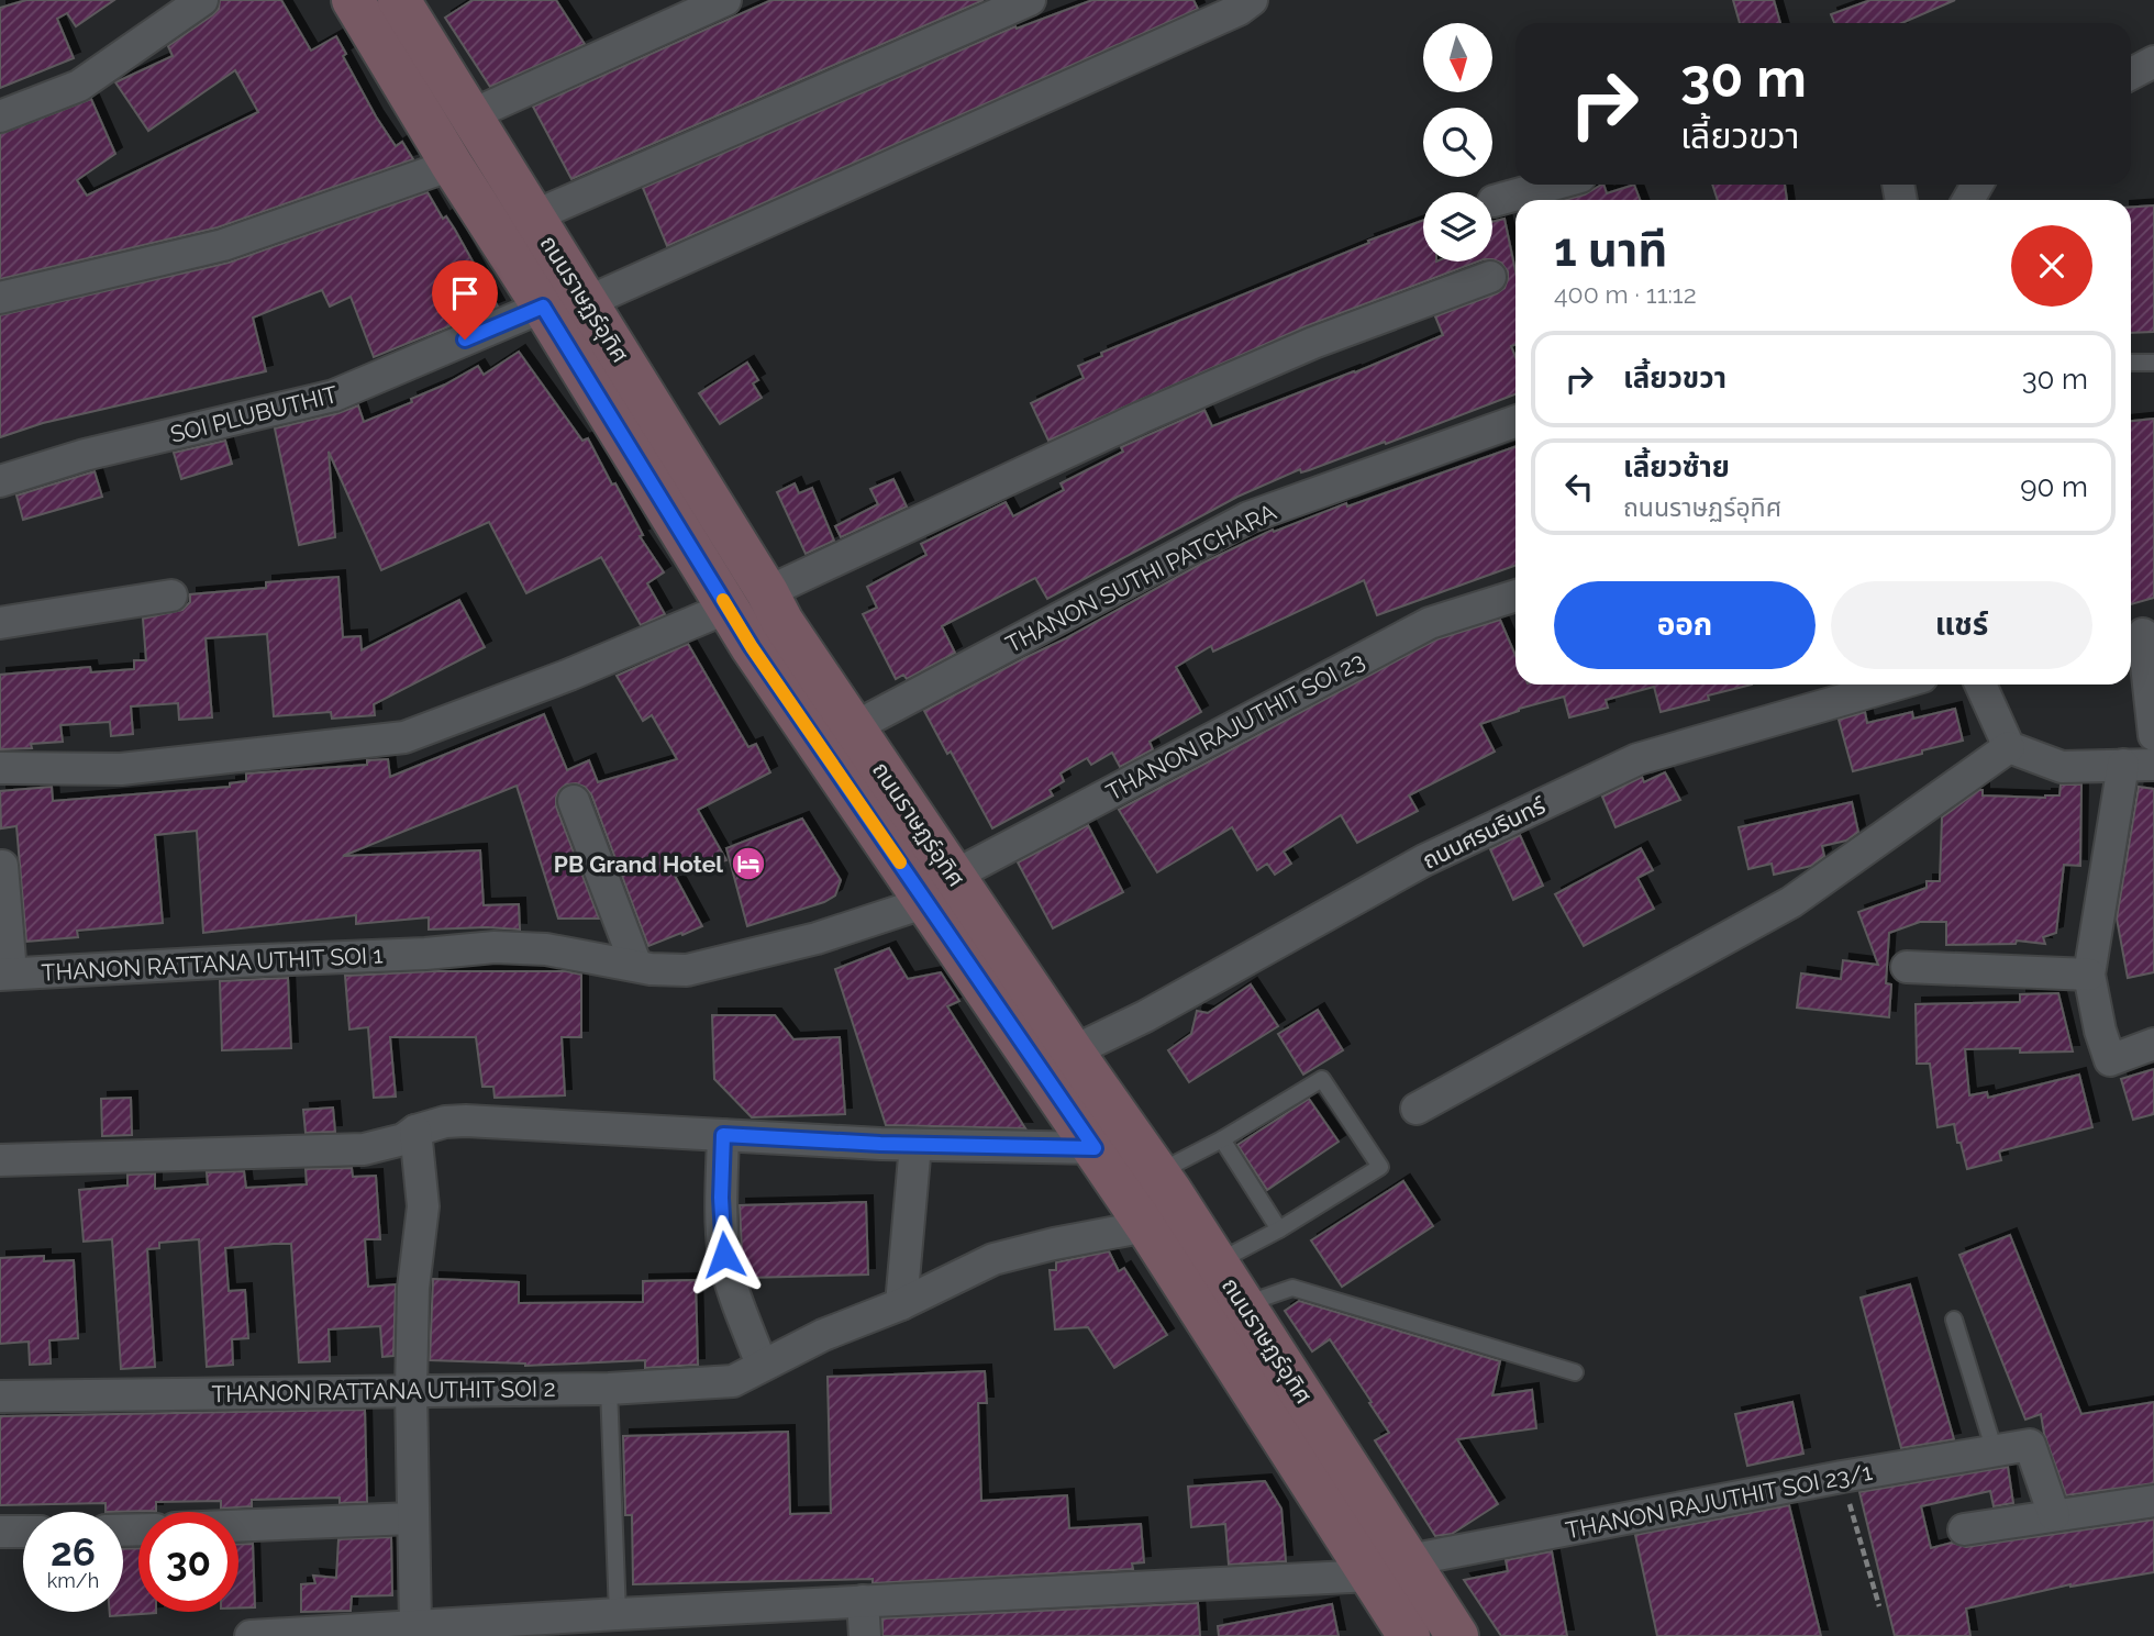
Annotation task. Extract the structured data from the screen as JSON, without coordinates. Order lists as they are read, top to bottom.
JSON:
{
  "streets": {
    "street": [
      "ถนนราษฏร์อุทิศ",
      "SOI PLUBUTHIT",
      "THANON SUTHI PATCHARA",
      "THANON RAJUTHIT SOI 23",
      "ถนนศรนรินทร์",
      "THANON RATTANA UTHIT SOI 1",
      "THANON RATTANA UTHIT SOI 2",
      "THANON RAJUTHIT SOI 23/1"
    ]
  },
  "crossings": [
    ["ถนนราษฏร์อุทิศ", "SOI PLUBUTHIT"],
    ["ถนนราษฏร์อุทิศ", "THANON SUTHI PATCHARA"],
    ["ถนนราษฏร์อุทิศ", "THANON RAJUTHIT SOI 23"],
    ["ถนนราษฏร์อุทิศ", "ถนนศรนรินทร์"],
    ["ถนนราษฏร์อุทิศ", "THANON RATTANA UTHIT SOI 2"],
    ["ถนนราษฏร์อุทิศ", "THANON RAJUTHIT SOI 23/1"],
    ["THANON RAJUTHIT SOI 23", "THANON RATTANA UTHIT SOI 1"]
  ],
  "places": {
    "hotel": ["PB Grand Hotel"]
  },
  "north": "bottom",
  "page": {
    "turn": ["30 m", "เลี้ยวขวา"],
    "heading": ["1 นาที", "400 m · 11:12"],
    "list": [
      {
        "name": "เลี้ยวขวา",
        "value": "30 m"
      },
      {
        "name": "เลี้ยวซ้าย",
        "note": "ถนนราษฏร์อุทิศ",
        "value": "90 m"
      }
    ],
    "buttons": ["ออก", "แชร์"],
    "speed": "26 km/h",
    "limit": "30"
  }
}
